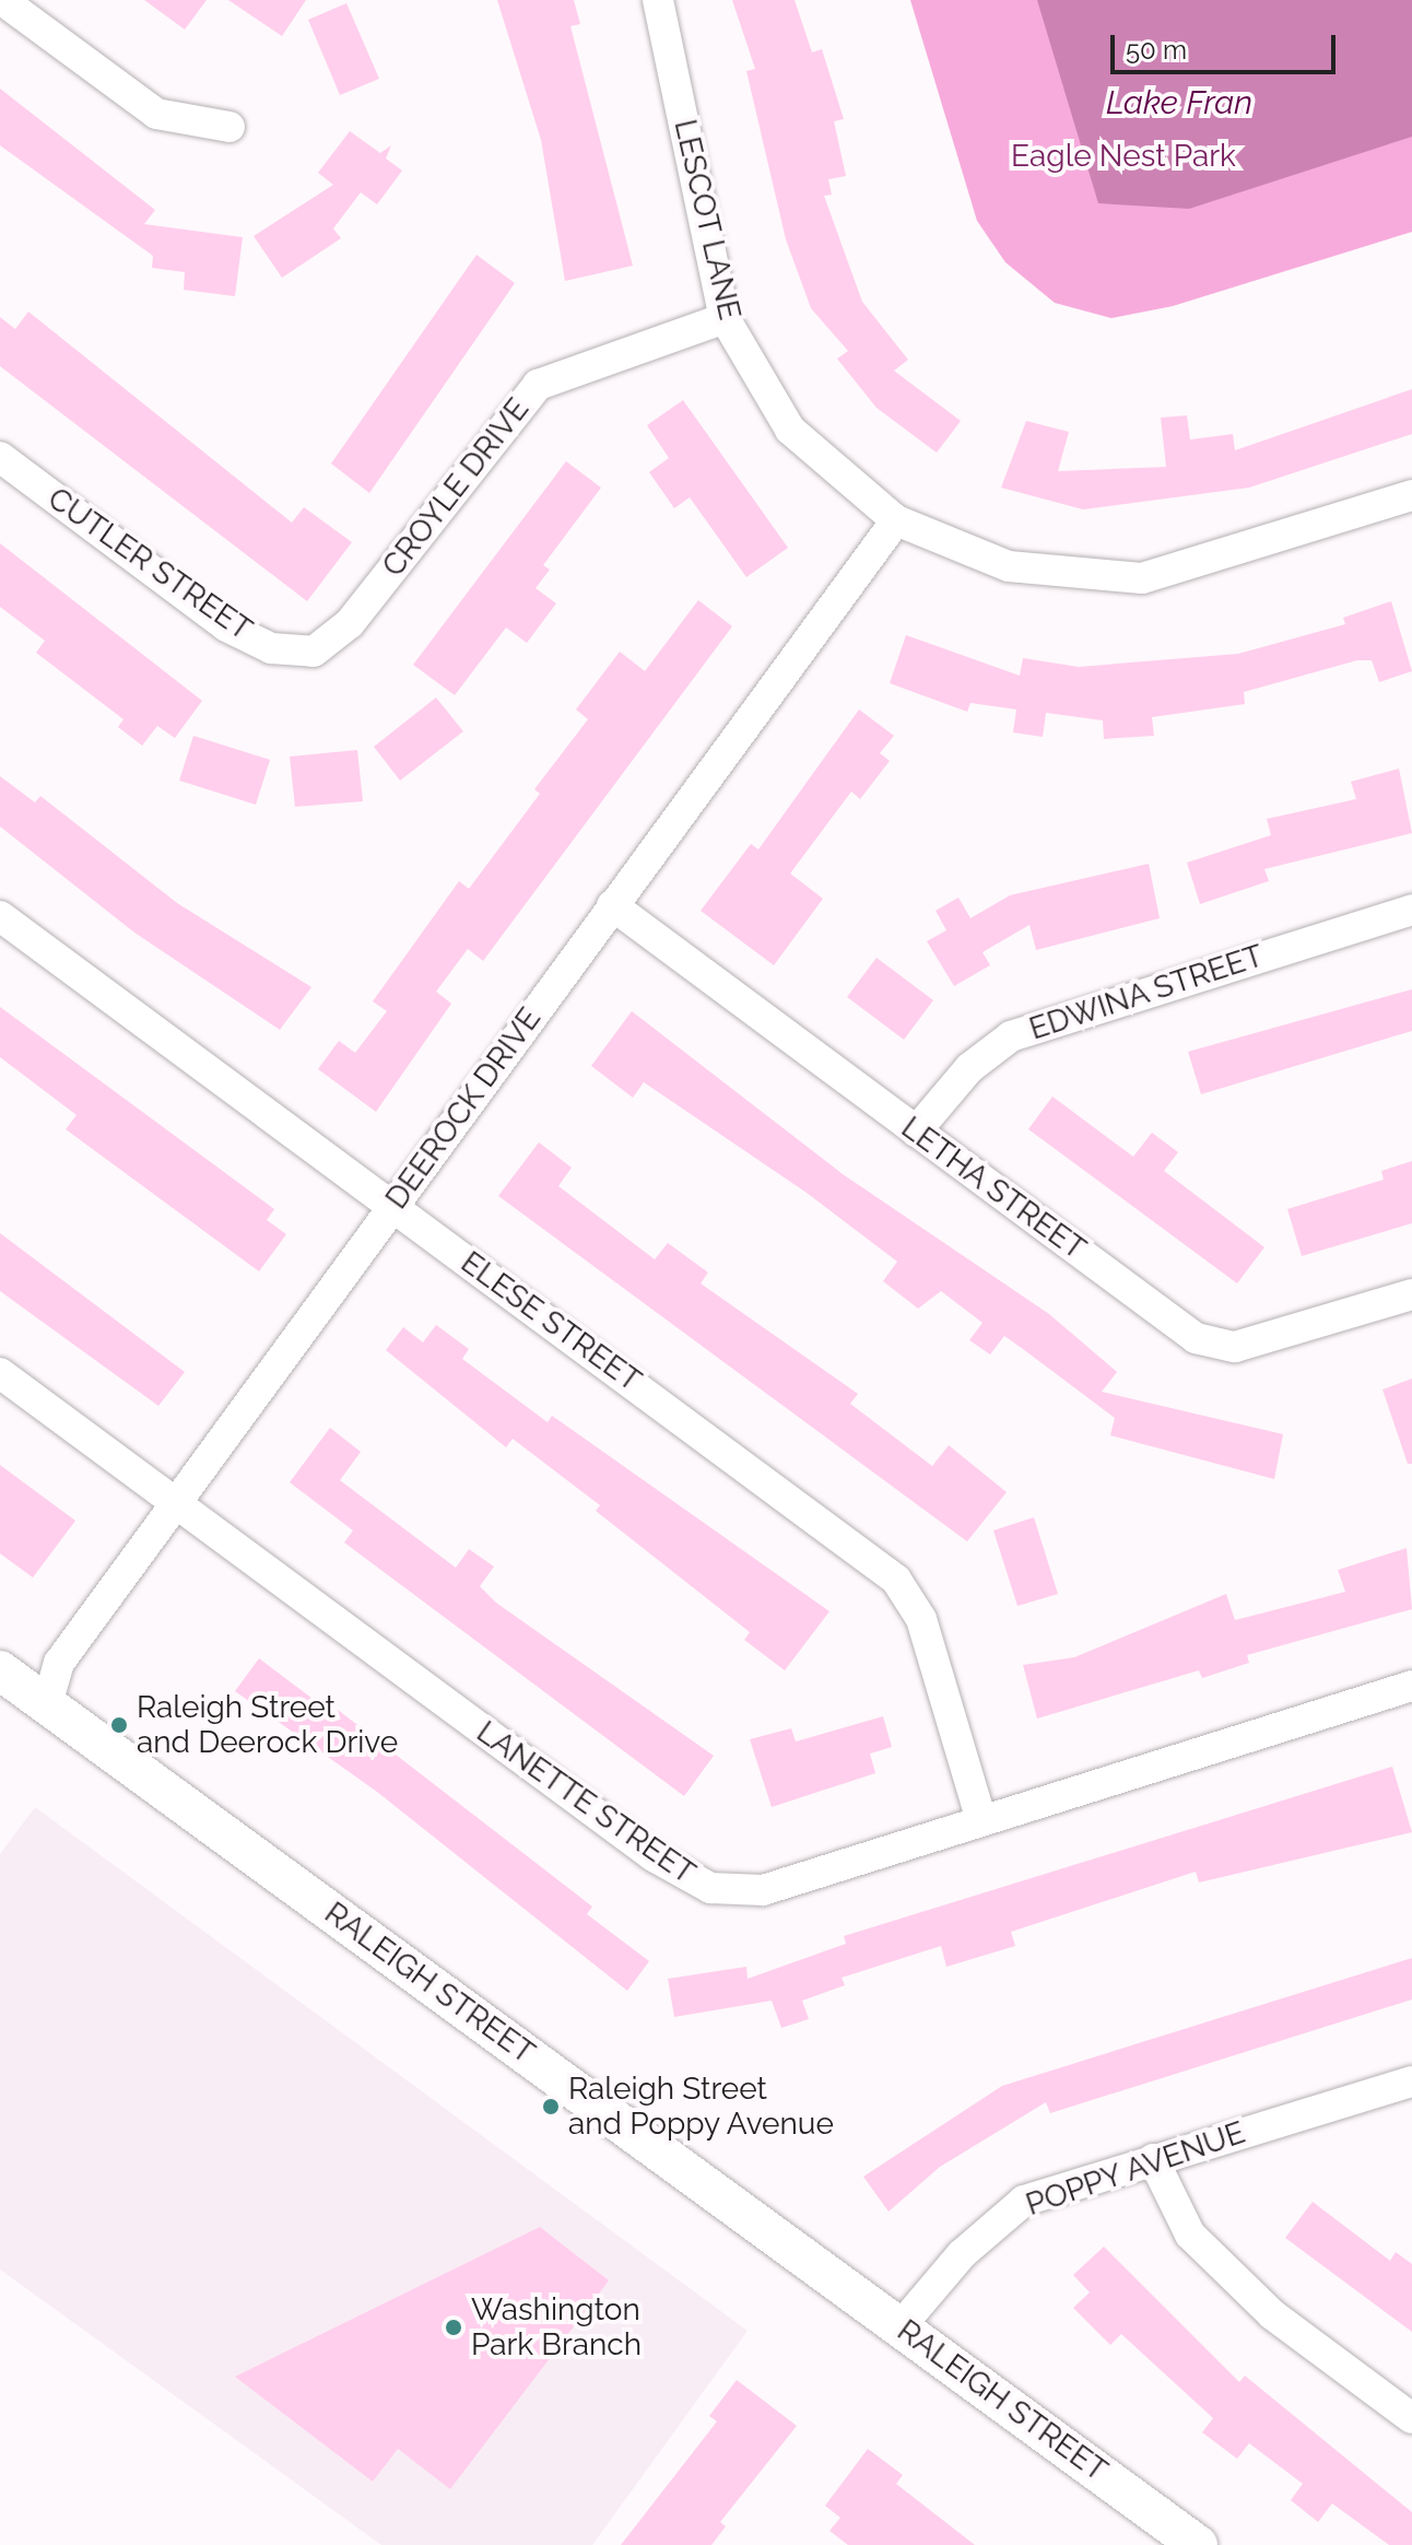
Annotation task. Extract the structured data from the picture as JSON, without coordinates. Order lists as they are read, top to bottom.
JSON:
{
  "streets": {
    "street": [
      "LESCOT LANE",
      "CROYLE DRIVE",
      "CUTLER STREET",
      "EDWINA STREET",
      "DEEROCK DRIVE",
      "LETHA STREET",
      "ELESE STREET",
      "LANETTE STREET",
      "RALEIGH STREET",
      "POPPY AVENUE"
    ]
  },
  "crossings": [
    ["LESCOT LANE", "CROYLE DRIVE"],
    ["LESCOT LANE", "DEEROCK DRIVE"],
    ["CROYLE DRIVE", "CUTLER STREET"],
    ["EDWINA STREET", "LETHA STREET"],
    ["DEEROCK DRIVE", "LETHA STREET"],
    ["DEEROCK DRIVE", "ELESE STREET"],
    ["DEEROCK DRIVE", "LANETTE STREET"],
    ["DEEROCK DRIVE", "RALEIGH STREET"],
    ["ELESE STREET", "LANETTE STREET"],
    ["RALEIGH STREET", "POPPY AVENUE"]
  ],
  "water": ["Lake Fran"],
  "parks": ["Eagle Nest Park"],
  "places": ["Raleigh Street and Deerock Drive", "Raleigh Street and Poppy Avenue", "Washington Park Branch"],
  "scale_bar": "50 m"
}
